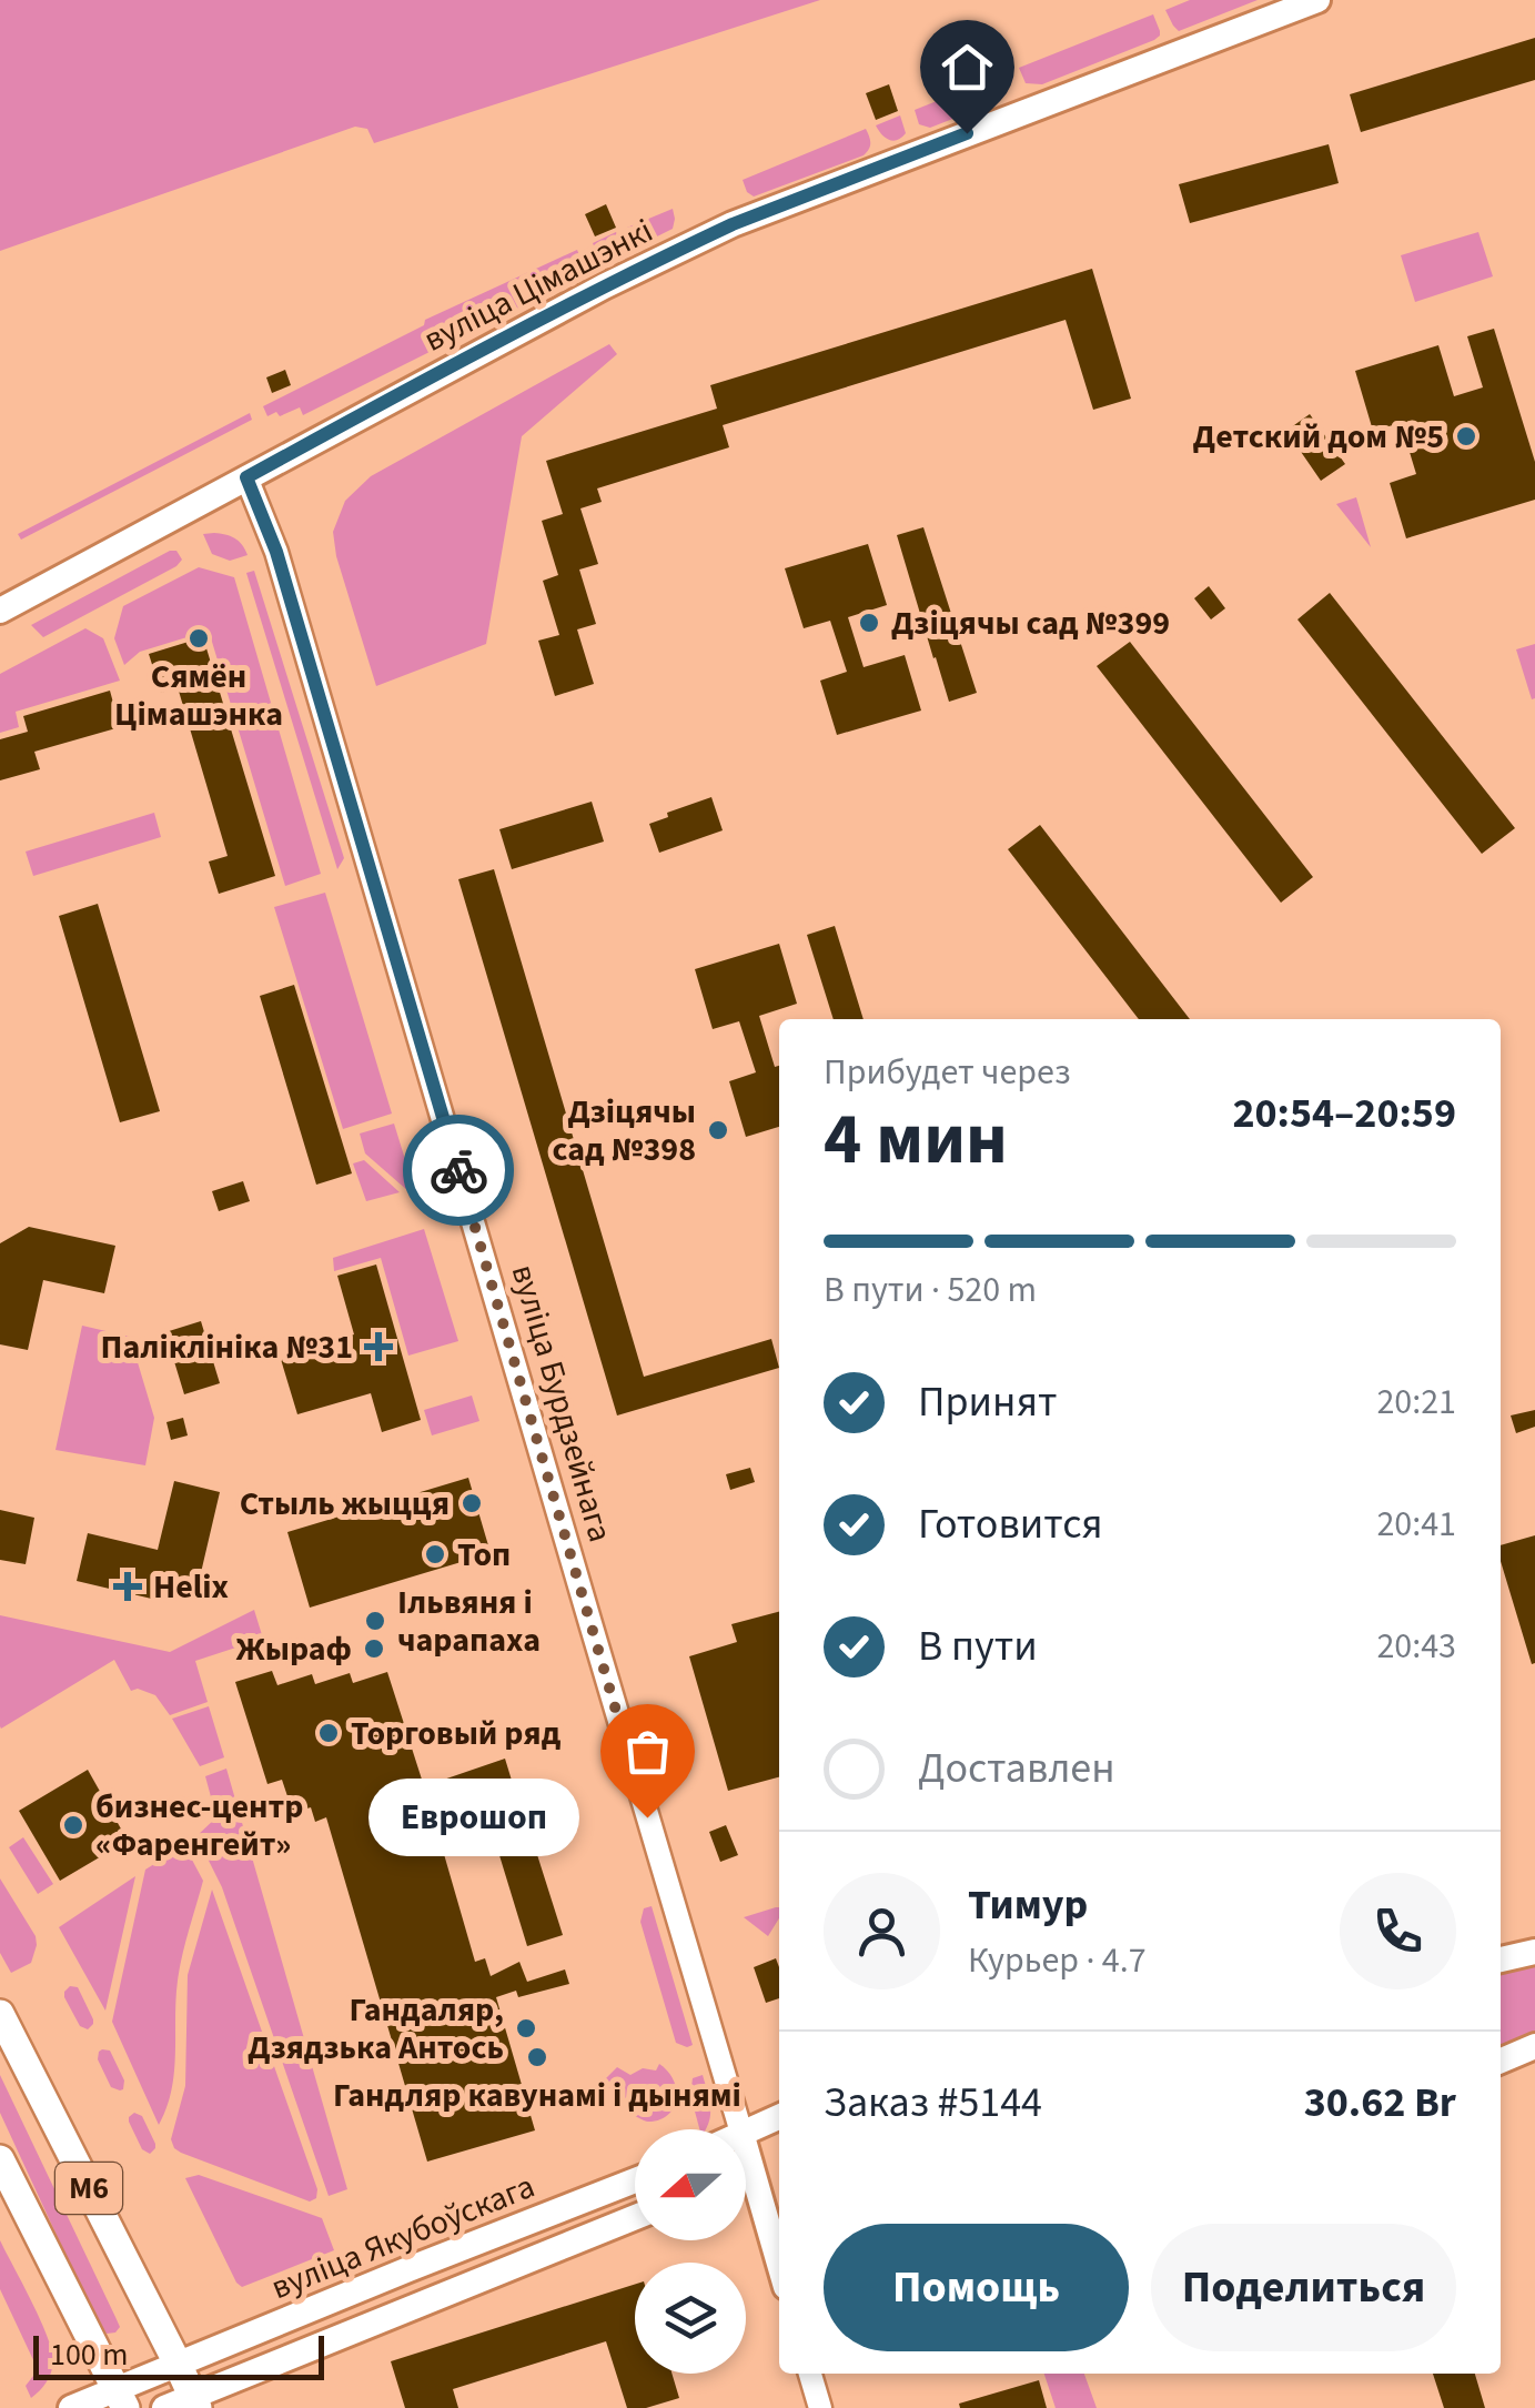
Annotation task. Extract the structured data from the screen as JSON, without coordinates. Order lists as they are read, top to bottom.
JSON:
{
  "streets": {
    "main road": [
      "вуліца Цімашэнкі",
      "вуліца Бурдзейнага",
      "М6",
      "вуліца Якубоўскага"
    ]
  },
  "crossings": [
    ["вуліца Цімашэнкі", "вуліца Бурдзейнага"],
    ["М6", "вуліца Якубоўскага"]
  ],
  "places": {
    "other": [
      "Детский дом №5",
      "Дзіцячы сад №399",
      "Сямён Цімашэнка",
      "Дзіцячы сад №398",
      "Стыль жыцця",
      "Топ",
      "Ільвяня і чарапаха",
      "Жыраф",
      "Торговый ряд",
      "Еврошоп",
      "бизнес-центр «Фаренгейт»",
      "Гандаляр, Дзядзька Антось",
      "Гандляр кавунамі і дынямі"
    ],
    "health": ["Паліклініка №31", "Helix"]
  },
  "scale_bar": "100 m",
  "north": "left",
  "page": {
    "heading": ["4 мин", "Прибудет через", "20:54–20:59"],
    "panel": [
      "Тимур",
      "Курьер · 4.7",
      "Заказ #5144",
      "30.62 Br"
    ],
    "bar": "В пути · 520 m",
    "list": [
      ["Принят", "20:21"],
      ["Готовится", "20:41"],
      ["В пути", "20:43"],
      "Доставлен"
    ],
    "bubble": "Еврошоп",
    "buttons": ["Помощь", "Поделиться"],
    "scale": "100 m"
  }
}
